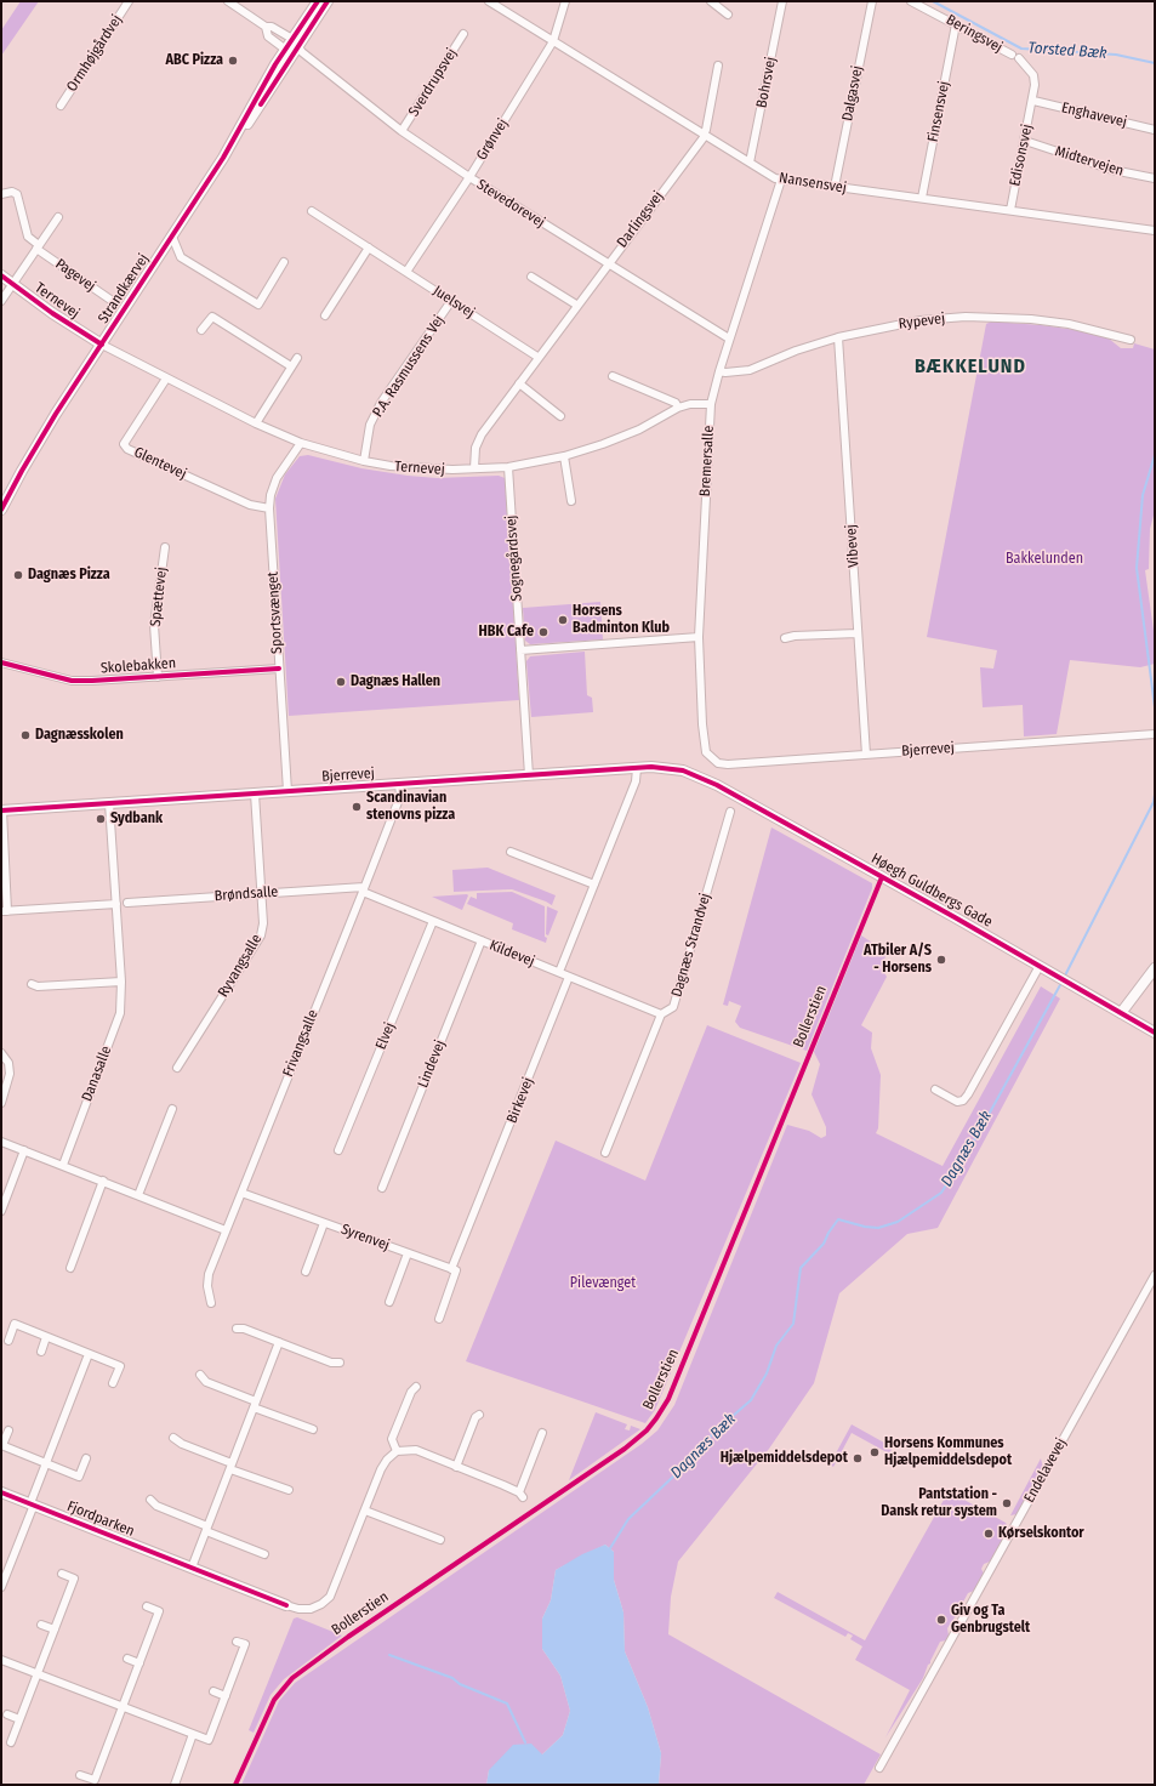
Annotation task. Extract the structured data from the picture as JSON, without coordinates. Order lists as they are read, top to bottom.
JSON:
{
  "streets": {
    "street": [
      "Beringsvej",
      "Ormhøjgårdvej",
      "Sverdrupsvej",
      "Bohrsvej",
      "Dalgasvej",
      "Finsensvej",
      "Enghavevej",
      "Grønvej",
      "Edisonsvej",
      "Midtervejen",
      "Nansensvej",
      "Stevedorevej",
      "Darlingsvej",
      "Pagevej",
      "Strandkærvej",
      "Ternevej",
      "Juelsvej",
      "Rypevej",
      "P.A. Rasmussens Vej",
      "Bremersalle",
      "Glentevej",
      "Vibevej",
      "Sognegårdsvej",
      "Spættevej",
      "Sportsvænget",
      "Skolebakken",
      "Bjerrevej",
      "Høegh Guldbergs Gade",
      "Brøndsalle",
      "Dagnæs Strandvej",
      "Kildevej",
      "Ryvangsalle",
      "Elvej",
      "Frivangsalle",
      "Lindevej",
      "Danasalle",
      "Birkevej",
      "Syrenvej",
      "Endelavevej",
      "Fjordparken"
    ],
    "cycle path": ["Bollerstien"]
  },
  "crossings": [
    ["Beringsvej", "Finsensvej"],
    ["Beringsvej", "Enghavevej"],
    ["Beringsvej", "Edisonsvej"],
    ["Sverdrupsvej", "Stevedorevej"],
    ["Bohrsvej", "Nansensvej"],
    ["Dalgasvej", "Nansensvej"],
    ["Finsensvej", "Nansensvej"],
    ["Enghavevej", "Edisonsvej"],
    ["Grønvej", "Nansensvej"],
    ["Grønvej", "Stevedorevej"],
    ["Grønvej", "Juelsvej"],
    ["Edisonsvej", "Midtervejen"],
    ["Edisonsvej", "Nansensvej"],
    ["Nansensvej", "Darlingsvej"],
    ["Nansensvej", "Bremersalle"],
    ["Stevedorevej", "Darlingsvej"],
    ["Stevedorevej", "Strandkærvej"],
    ["Stevedorevej", "Bremersalle"],
    ["Darlingsvej", "Ternevej"],
    ["Darlingsvej", "Juelsvej"],
    ["Strandkærvej", "Ternevej"],
    ["Ternevej", "P.A. Rasmussens Vej"],
    ["Ternevej", "Bremersalle"],
    ["Ternevej", "Glentevej"],
    ["Ternevej", "Sognegårdsvej"],
    ["Ternevej", "Sportsvænget"],
    ["Juelsvej", "P.A. Rasmussens Vej"],
    ["Rypevej", "Bremersalle"],
    ["Rypevej", "Vibevej"],
    ["Bremersalle", "Bjerrevej"],
    ["Glentevej", "Sportsvænget"],
    ["Vibevej", "Bjerrevej"],
    ["Sognegårdsvej", "Bjerrevej"],
    ["Spættevej", "Skolebakken"],
    ["Sportsvænget", "Skolebakken"],
    ["Sportsvænget", "Bjerrevej"],
    ["Bjerrevej", "Høegh Guldbergs Gade"],
    ["Bjerrevej", "Ryvangsalle"],
    ["Bjerrevej", "Frivangsalle"],
    ["Bjerrevej", "Danasalle"],
    ["Brøndsalle", "Kildevej"],
    ["Brøndsalle", "Ryvangsalle"],
    ["Brøndsalle", "Frivangsalle"],
    ["Dagnæs Strandvej", "Kildevej"],
    ["Kildevej", "Elvej"],
    ["Kildevej", "Frivangsalle"],
    ["Kildevej", "Lindevej"],
    ["Kildevej", "Birkevej"],
    ["Frivangsalle", "Syrenvej"],
    ["Birkevej", "Syrenvej"]
  ],
  "districts": ["BÆKKELUND"],
  "water": ["Torsted Bæk", "Dagnæs Bæk"],
  "parks": ["Bakkelunden", "Pilevænget"],
  "places": [
    "ABC Pizza",
    "Dagnæs Pizza",
    "Horsens Badminton Klub",
    "HBK Cafe",
    "Dagnæs Hallen",
    "Dagnæsskolen",
    "Scandinavian stenovns pizza",
    "Sydbank",
    "ATbiler A/S - Horsens",
    "Horsens Kommunes Hjælpemiddelsdepot",
    "Hjælpemiddelsdepot",
    "Pantstation - Dansk retur system",
    "Kørselskontor",
    "Giv og Ta Genbrugstelt"
  ]
}
